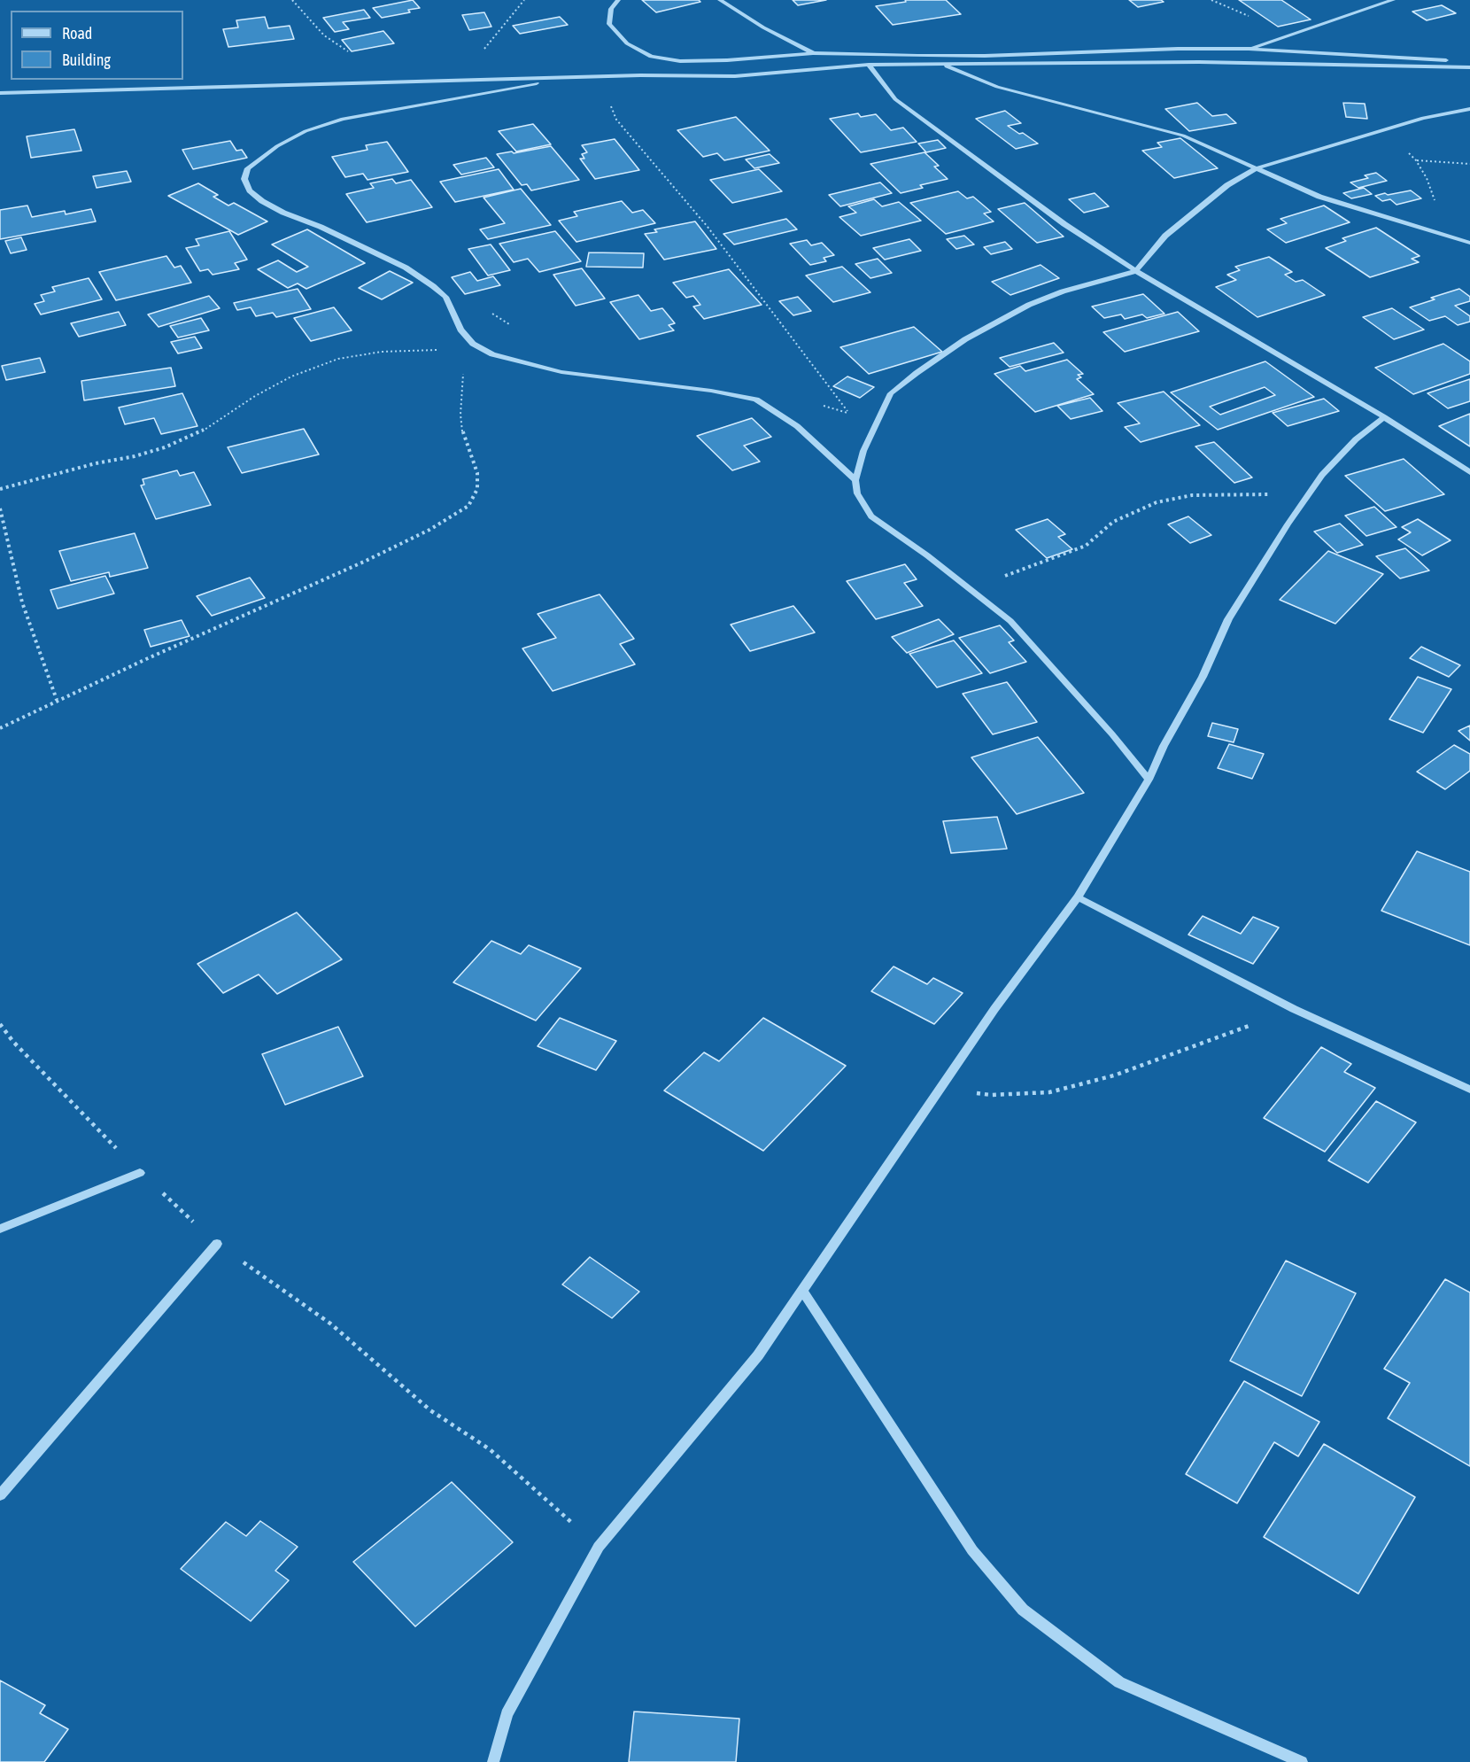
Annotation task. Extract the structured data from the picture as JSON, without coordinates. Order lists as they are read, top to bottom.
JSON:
{
  "legend": ["Road", "Building"]
}
